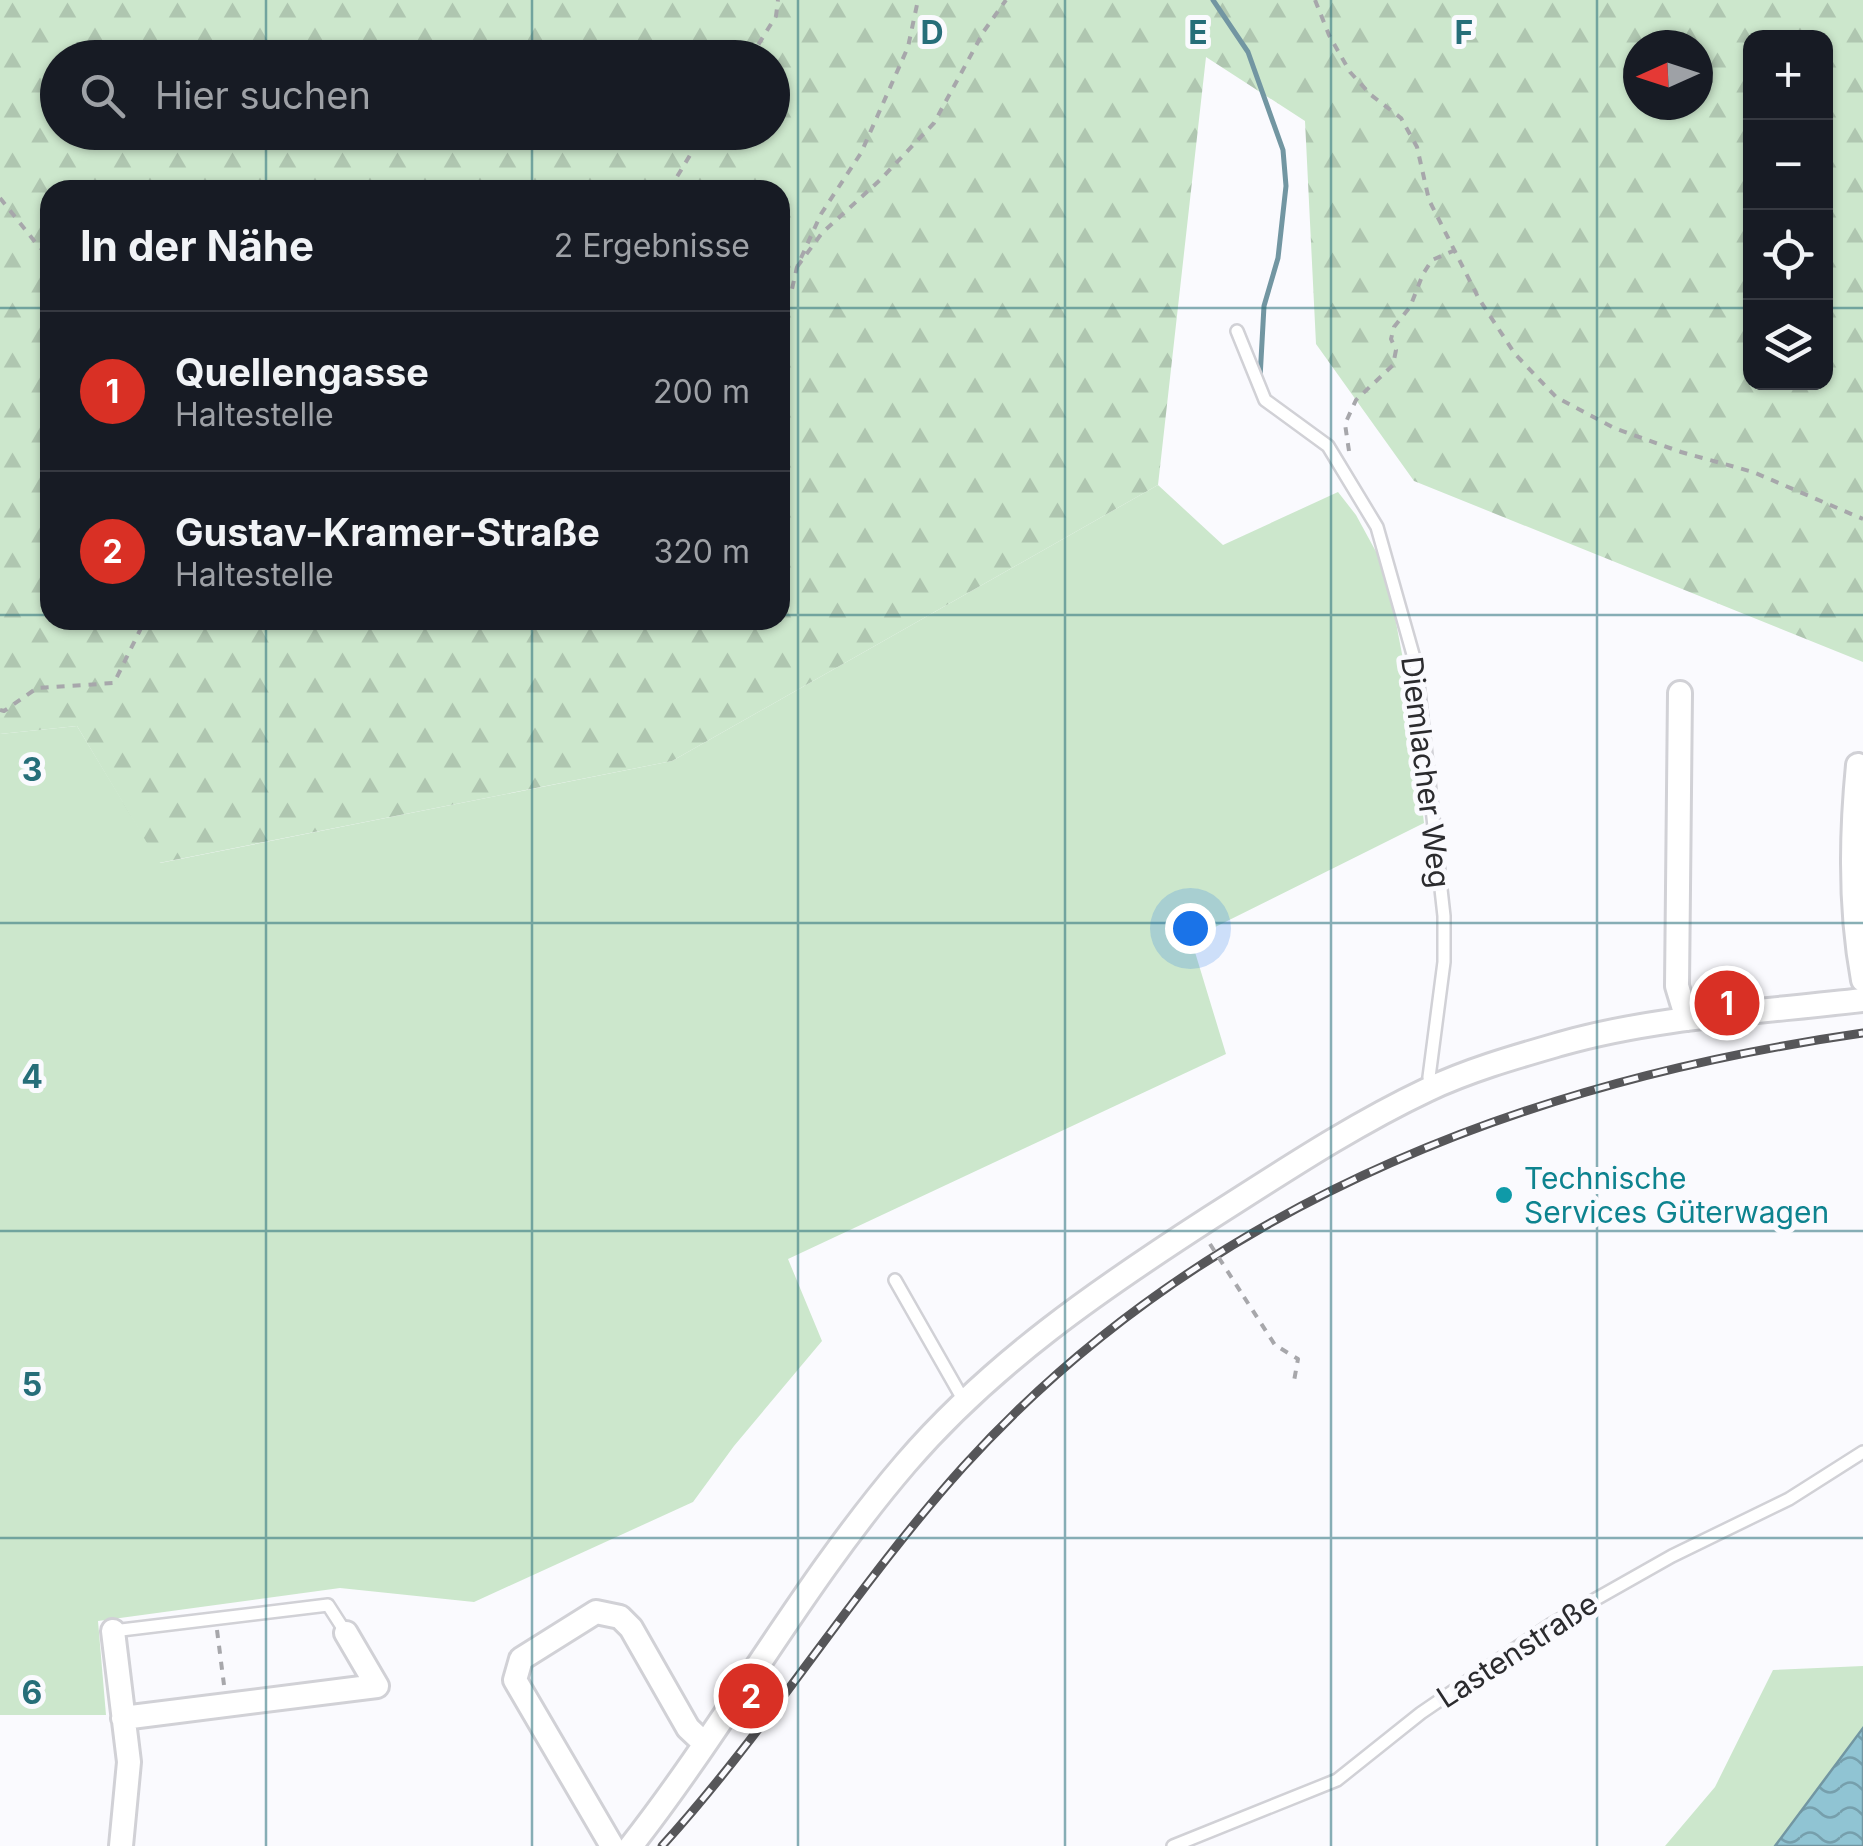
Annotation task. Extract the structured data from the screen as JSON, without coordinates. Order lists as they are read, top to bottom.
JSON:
{
  "streets": {
    "lane": ["Diemlacher Weg", "Lastenstraße"]
  },
  "places": ["Technische Services Güterwagen"],
  "north": "left",
  "page": {
    "map_buttons": ["+", "−"],
    "search": "Hier suchen",
    "heading": ["In der Nähe", "2 Ergebnisse"],
    "list": [
      {
        "mark": "1",
        "name": "Quellengasse",
        "note": "Haltestelle",
        "value": "200 m"
      },
      {
        "mark": "2",
        "name": "Gustav-Kramer-Straße",
        "note": "Haltestelle",
        "value": "320 m"
      }
    ],
    "pins": ["1", "2"]
  },
  "grid": {
    "columns": ["D", "E", "F"],
    "rows": [
      "3",
      "4",
      "5",
      "6"
    ]
  }
}
